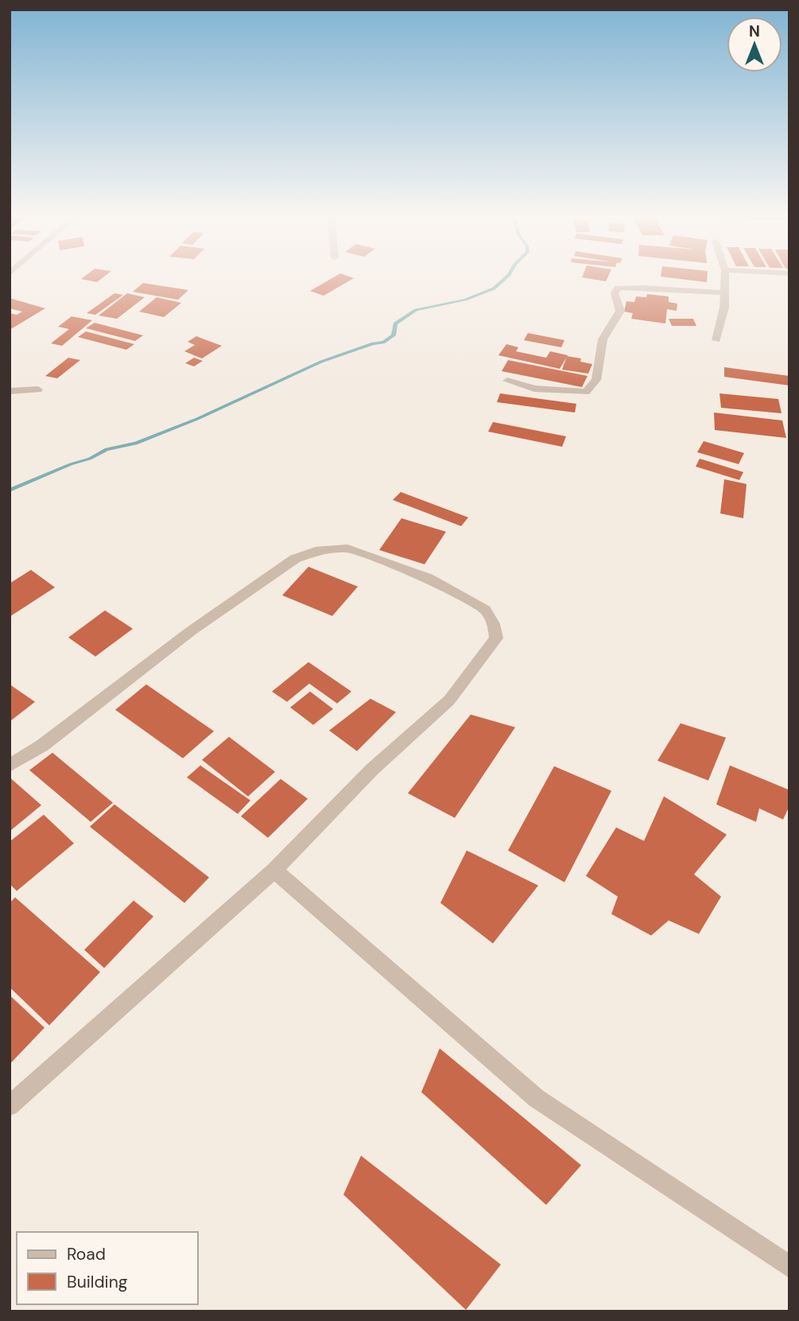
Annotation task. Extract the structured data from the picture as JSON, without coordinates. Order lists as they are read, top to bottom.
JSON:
{
  "legend": ["Road", "Building"],
  "north": "top"
}
